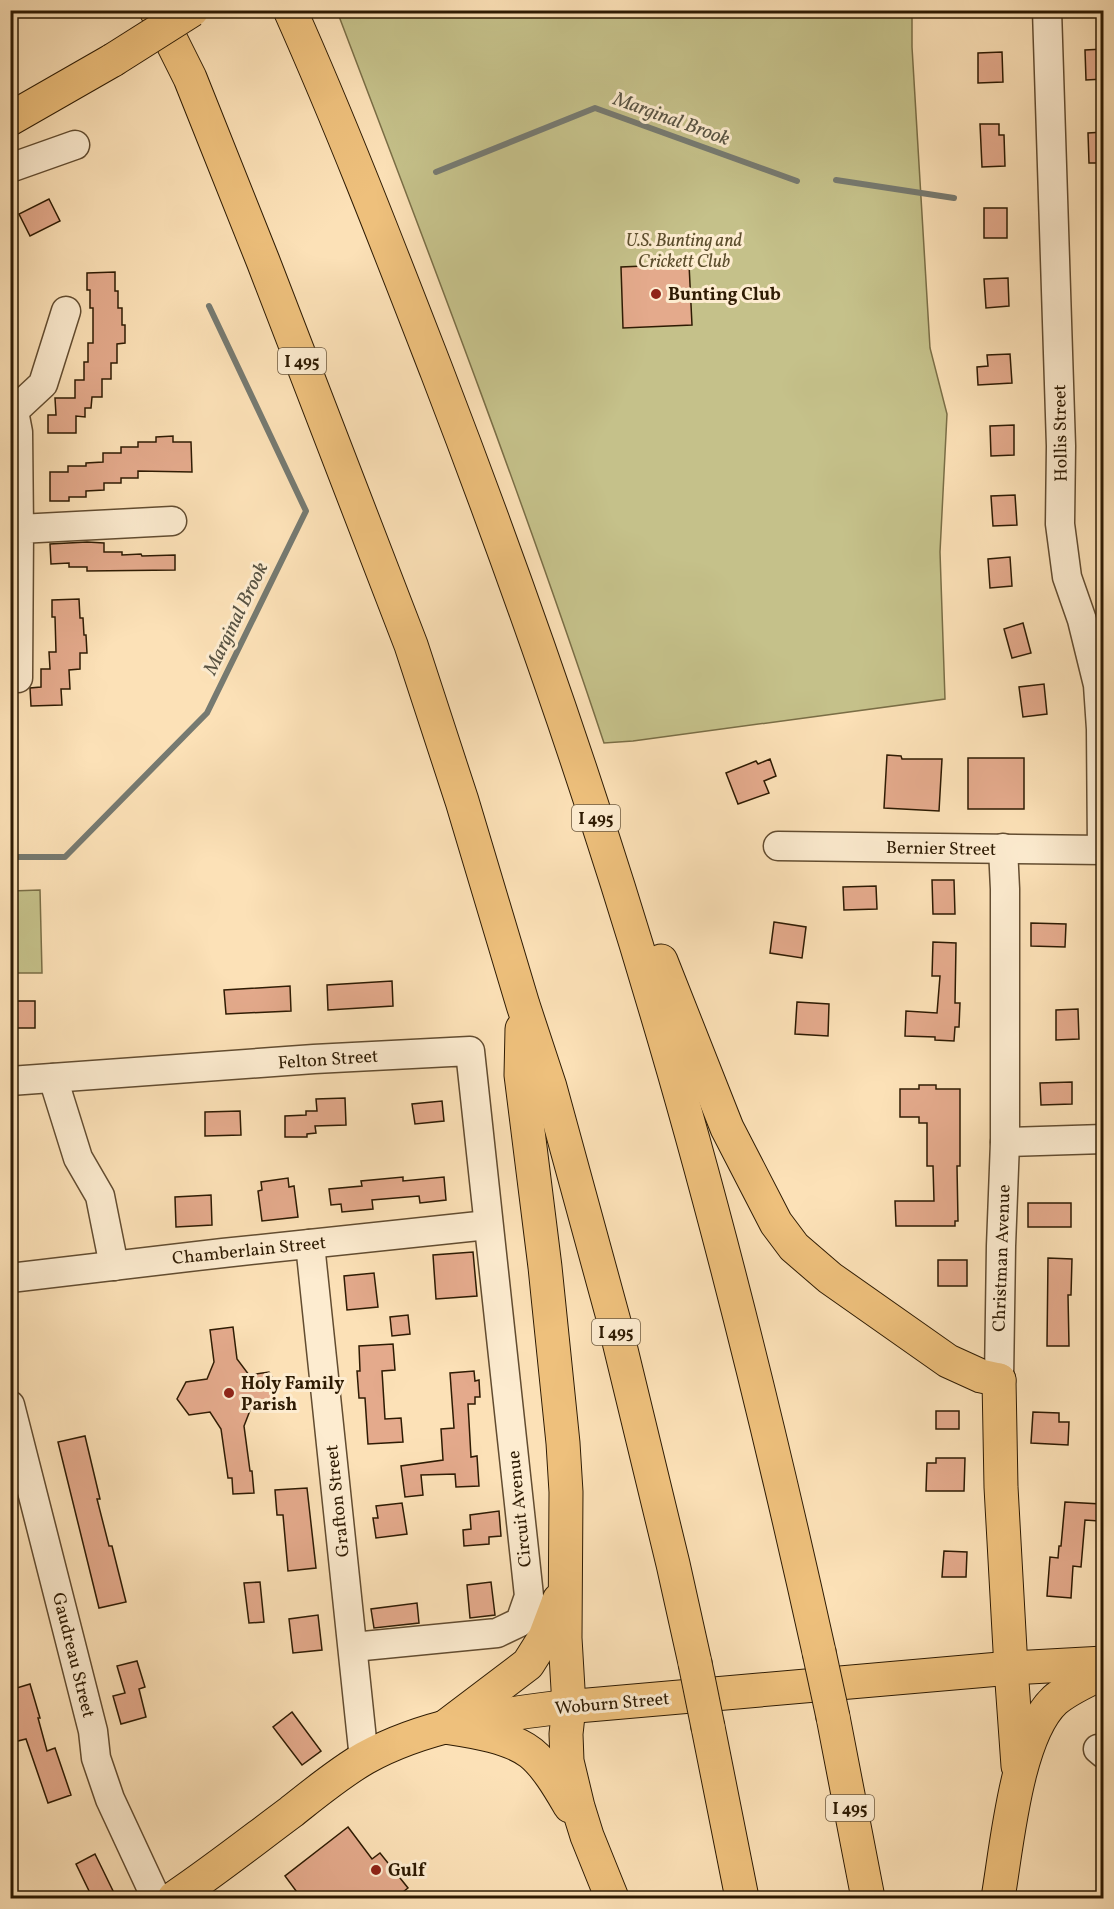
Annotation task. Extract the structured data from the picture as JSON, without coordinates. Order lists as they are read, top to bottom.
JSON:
{
  "streets": {
    "main road": ["I 495", "Christman Avenue", "Woburn Street"],
    "street": [
      "Hollis Street",
      "Bernier Street",
      "Felton Street",
      "Chamberlain Street",
      "Grafton Street",
      "Circuit Avenue",
      "Gaudreau Street"
    ]
  },
  "crossings": [
    ["Hollis Street", "Bernier Street"],
    ["Bernier Street", "Christman Avenue"],
    ["Felton Street", "Chamberlain Street"],
    ["Felton Street", "Circuit Avenue"],
    ["Chamberlain Street", "Grafton Street"],
    ["Chamberlain Street", "Circuit Avenue"],
    ["Christman Avenue", "Woburn Street"],
    ["Grafton Street", "Circuit Avenue"],
    ["Grafton Street", "Woburn Street"]
  ],
  "water": ["Marginal Brook"],
  "parks": ["U.S. Bunting and Crickett Club"],
  "places": ["Bunting Club", "Holy Family Parish", "Gulf"]
}
